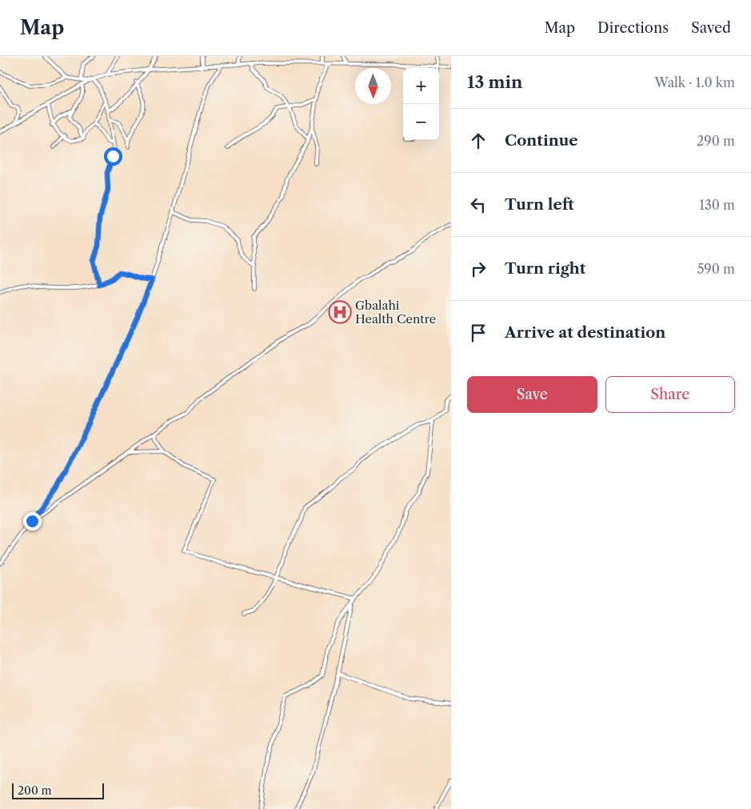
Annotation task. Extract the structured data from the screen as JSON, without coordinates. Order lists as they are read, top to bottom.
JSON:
{
  "places": {
    "hospital": ["Gbalahi Health Centre"]
  },
  "scale_bar": "200 m",
  "north": "bottom",
  "page": {
    "header": "Map",
    "nav": ["Map", "Directions", "Saved"],
    "heading": ["13 min", "Walk · 1.0 km"],
    "map_buttons": ["+", "−"],
    "list": [
      ["Continue", "290 m"],
      ["Turn left", "130 m"],
      ["Turn right", "590 m"],
      "Arrive at destination"
    ],
    "buttons": ["Save", "Share"],
    "scale": "200 m"
  }
}
